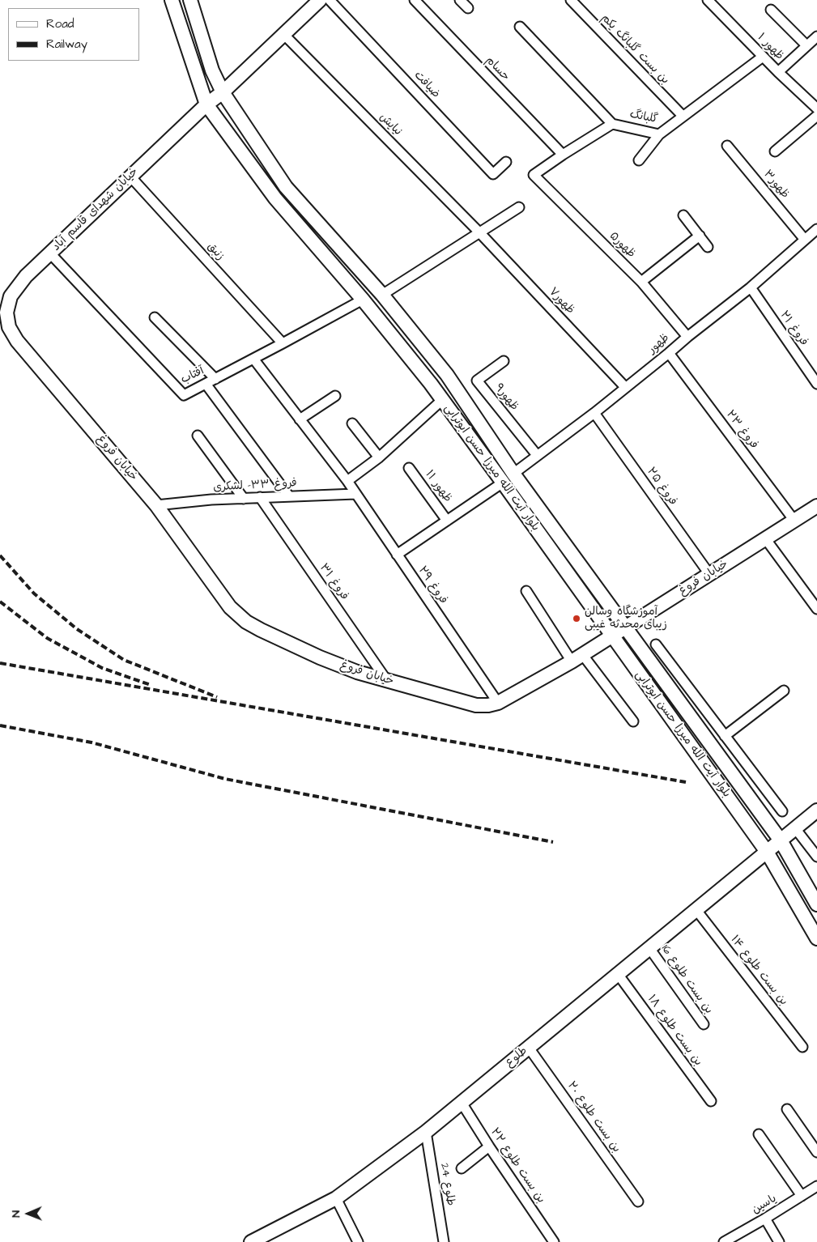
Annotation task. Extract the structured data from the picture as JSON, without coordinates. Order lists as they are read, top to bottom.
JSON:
{
  "streets": {
    "main road": [
      "خیابان شهدای قاسم آباد",
      "خیابان فروغ",
      "بلوار آیت الله میرزا حسن ابوترابی",
      "طلوع"
    ],
    "street": [
      "ظهور ۱",
      "بن بست گلبانگ یکم",
      "حسام",
      "ضیافت",
      "گلبانگ",
      "نيايش",
      "ظهور۳",
      "ظهور۵",
      "زنبق",
      "ظهور۷",
      "فروغ ۲۱",
      "ظهور",
      "آفتاب",
      "ظهور۹",
      "فروغ ۲۳",
      "فروغ ۳۳- لشکری",
      "ظهور ۱۱",
      "فروغ ۲۵",
      "فروغ ۳۱",
      "فروغ ۲۹",
      "بن بست طلوع ۱۴",
      "بن بست طلوع 16",
      "بن بست طلوع ۱۸",
      "بن بست طلوع ۲۰",
      "بن بست طلوع ۲۲",
      "طلوع 24",
      "یاسین"
    ]
  },
  "crossings": [
    ["ظهور ۱", "گلبانگ"],
    ["بن بست گلبانگ یکم", "گلبانگ"],
    ["حسام", "گلبانگ"],
    ["گلبانگ", "ظهور۵"],
    ["نيايش", "ظهور۷"],
    ["ظهور۳", "ظهور"],
    ["خیابان شهدای قاسم آباد", "زنبق"],
    ["خیابان شهدای قاسم آباد", "آفتاب"],
    ["خیابان شهدای قاسم آباد", "خیابان فروغ"],
    ["خیابان شهدای قاسم آباد", "بلوار آیت الله میرزا حسن ابوترابی"],
    ["ظهور۵", "ظهور"],
    ["زنبق", "آفتاب"],
    ["ظهور۷", "ظهور"],
    ["فروغ ۲۱", "ظهور"],
    ["ظهور", "ظهور۹"],
    ["ظهور", "فروغ ۲۳"],
    ["ظهور", "بلوار آیت الله میرزا حسن ابوترابی"],
    ["ظهور", "فروغ ۲۵"],
    ["آفتاب", "بلوار آیت الله میرزا حسن ابوترابی"],
    ["آفتاب", "فروغ ۲۹"],
    ["فروغ ۲۳", "خیابان فروغ"],
    ["خیابان فروغ", "بلوار آیت الله میرزا حسن ابوترابی"],
    ["خیابان فروغ", "فروغ ۳۳- لشکری"],
    ["خیابان فروغ", "فروغ ۲۵"],
    ["خیابان فروغ", "فروغ ۳۱"],
    ["خیابان فروغ", "فروغ ۲۹"],
    ["بلوار آیت الله میرزا حسن ابوترابی", "طلوع"],
    ["فروغ ۳۳- لشکری", "فروغ ۳۱"],
    ["فروغ ۳۳- لشکری", "فروغ ۲۹"],
    ["بن بست طلوع ۱۴", "طلوع"],
    ["بن بست طلوع 16", "طلوع"],
    ["بن بست طلوع ۱۸", "طلوع"],
    ["طلوع", "بن بست طلوع ۲۰"],
    ["طلوع", "بن بست طلوع ۲۲"],
    ["طلوع", "طلوع 24"]
  ],
  "places": ["آموزشگاه وسالن زیبای محدثه غیبی"],
  "legend": ["Road", "Railway"],
  "north": "left"
}
